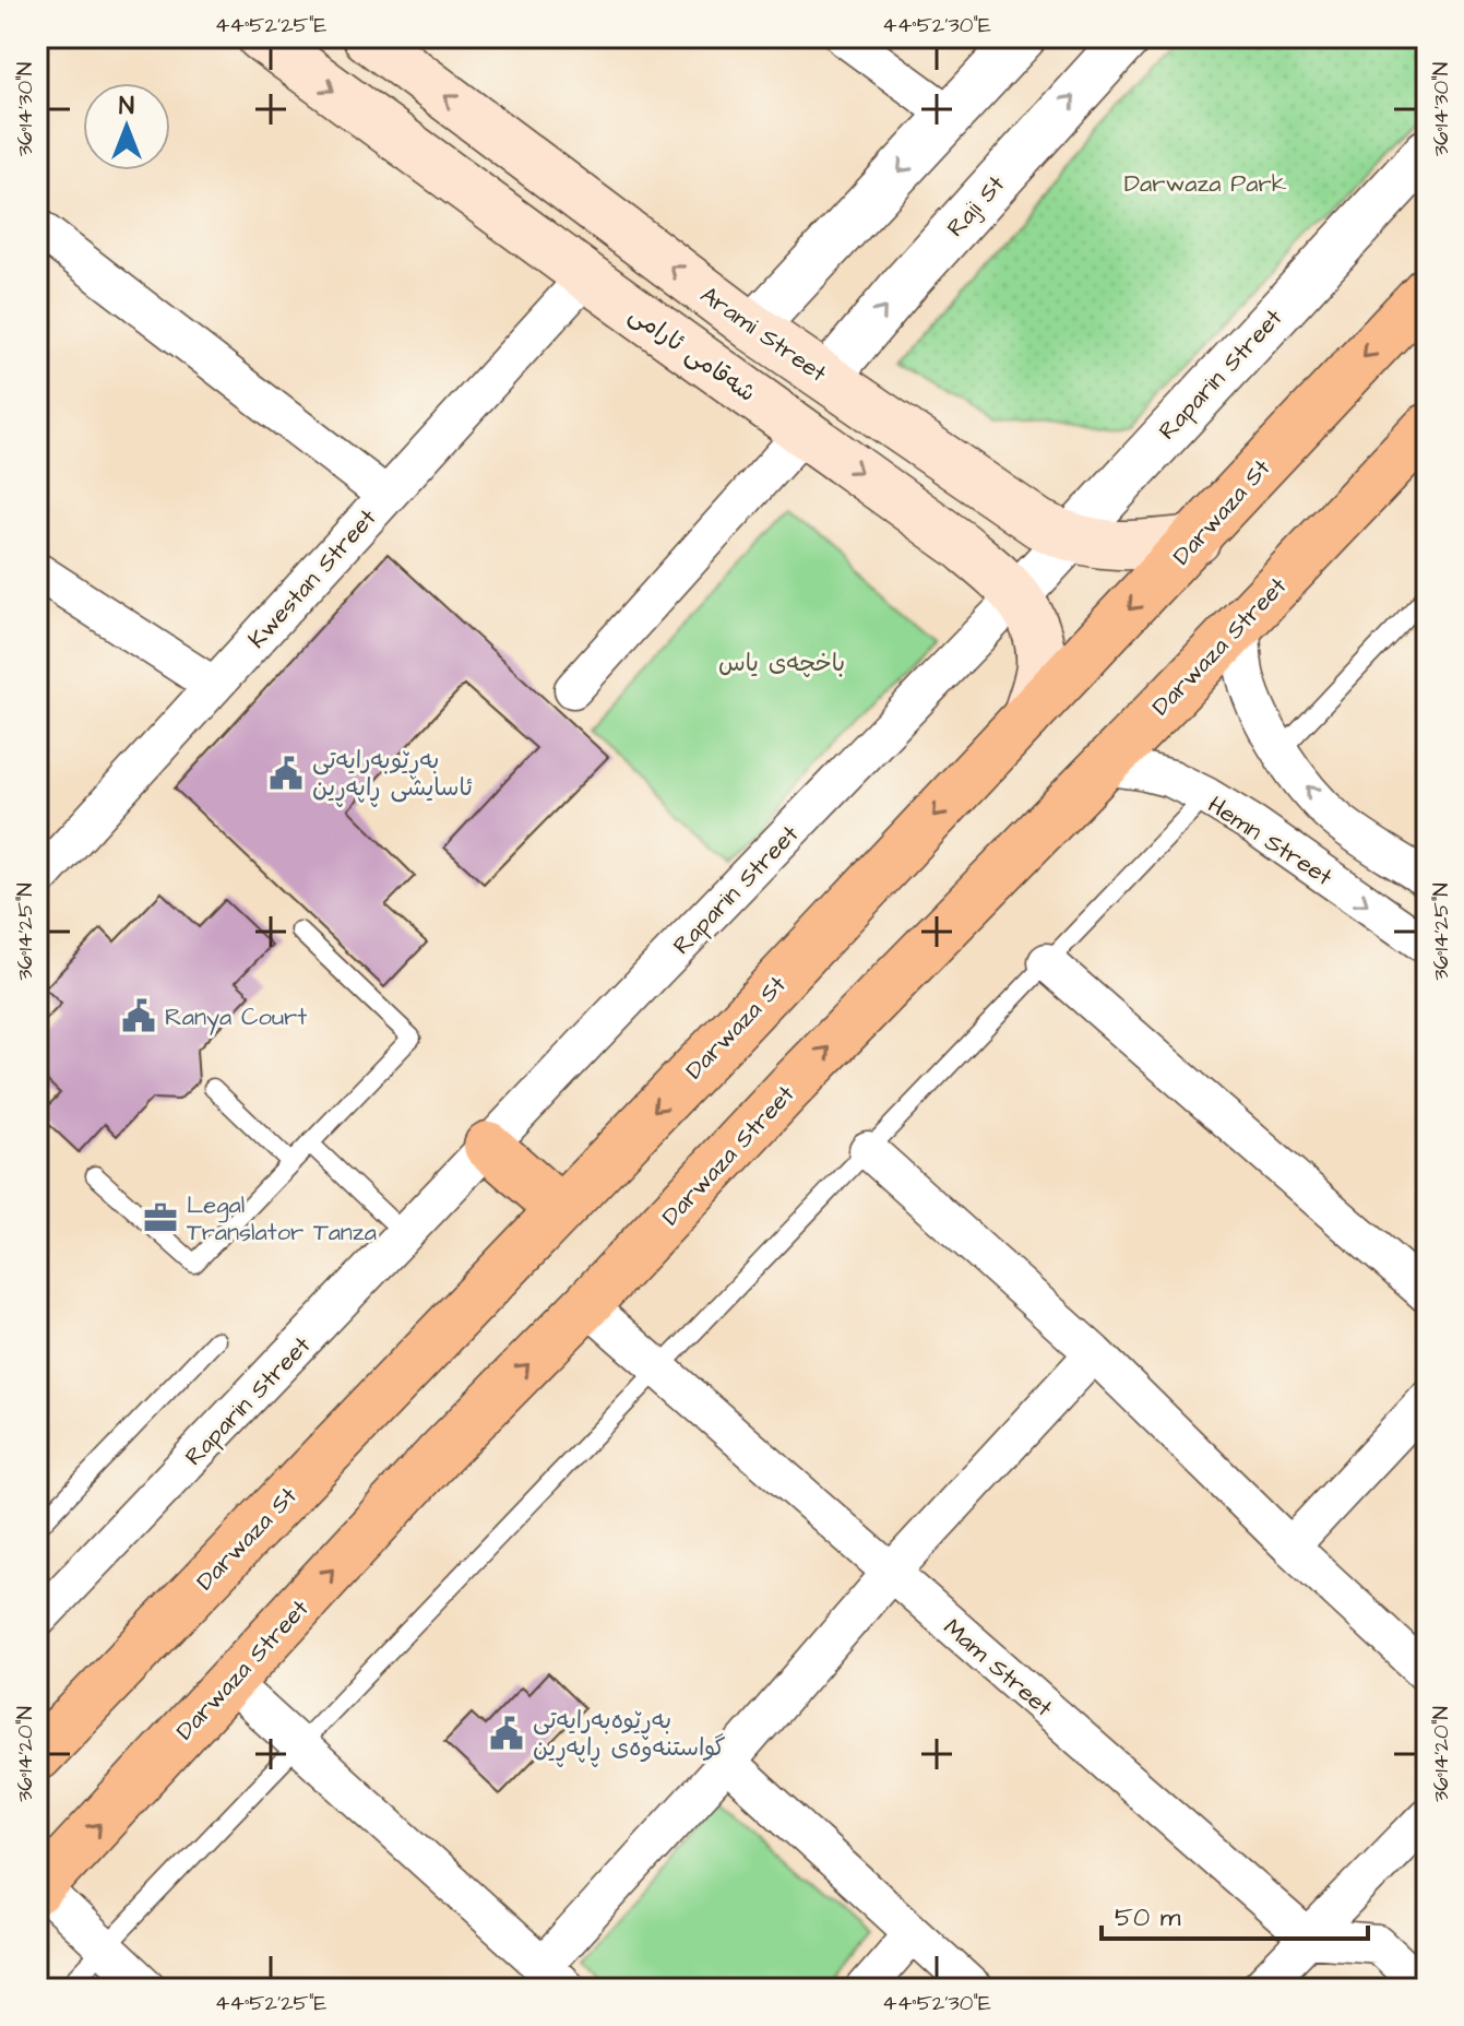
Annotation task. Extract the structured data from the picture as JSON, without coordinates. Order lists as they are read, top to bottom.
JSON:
{
  "streets": {
    "highway": ["Darwaza St", "Darwaza Street"],
    "main road": ["Arami Street", "شەقامی ئارامی"],
    "street": [
      "Raji St",
      "Raparin Street",
      "Kwestan Street",
      "Hemn Street",
      "Mam Street"
    ]
  },
  "crossings": [
    ["Raji St", "Arami Street"],
    ["Arami Street", "Raparin Street"],
    ["Arami Street", "Darwaza St"],
    ["شەقامی ئارامی", "Raparin Street"],
    ["شەقامی ئارامی", "Darwaza St"],
    ["شەقامی ئارامی", "Kwestan Street"],
    ["Darwaza Street", "Hemn Street"],
    ["Darwaza Street", "Mam Street"]
  ],
  "one_way": [
    "Arami Street",
    "شەقامی ئارامی",
    "Darwaza St",
    "Darwaza Street"
  ],
  "parks": ["Darwaza Park", "باخچەی یاس"],
  "places": {
    "public building": ["بەڕێوبەرایەتی ئاسایشی ڕاپەڕین", "Ranya Court", "بەڕێوەبەرایەتی گواستنەوەی ڕاپەڕین"],
    "office": ["Legal Translator Tanza"]
  },
  "scale_bar": "50 m",
  "north": "top",
  "coordinates": [
    "44°52'25\"E",
    "44°52'30\"E",
    "36°14'30\"N",
    "36°14'25\"N",
    "36°14'20\"N"
  ]
}
